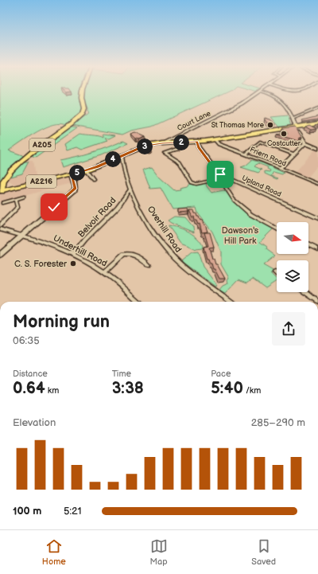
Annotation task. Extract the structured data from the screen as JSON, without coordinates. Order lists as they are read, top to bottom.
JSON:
{
  "streets": {
    "highway": ["A205"],
    "main road": ["A2216"],
    "street": [
      "Court Lane",
      "Friern Road",
      "Upland Road",
      "Belvoir Road",
      "Overhill Road",
      "Underhill Road"
    ]
  },
  "crossings": [
    ["Court Lane", "A2216"],
    ["A205", "A2216"],
    ["Friern Road", "A2216"],
    ["A2216", "Upland Road"],
    ["A2216", "Overhill Road"],
    ["Belvoir Road", "Overhill Road"],
    ["Belvoir Road", "Underhill Road"]
  ],
  "parks": ["Dawson's Hill Park"],
  "places": ["St Thomas More", "Costcutter", "C. S. Forester"],
  "north": "right",
  "page": {
    "pins": [
      "2",
      "3",
      "4",
      "5"
    ],
    "heading": ["Morning run", "06:35"],
    "stats": [
      ["Distance", "0.64 km"],
      ["Time", "3:38"],
      ["Pace", "5:40 /km"]
    ],
    "chart": ["Elevation", "285–290 m"],
    "list": [
      {
        "name": "100 m",
        "note": "5:21"
      }
    ],
    "tabs": ["Home", "Map", "Saved"]
  }
}
